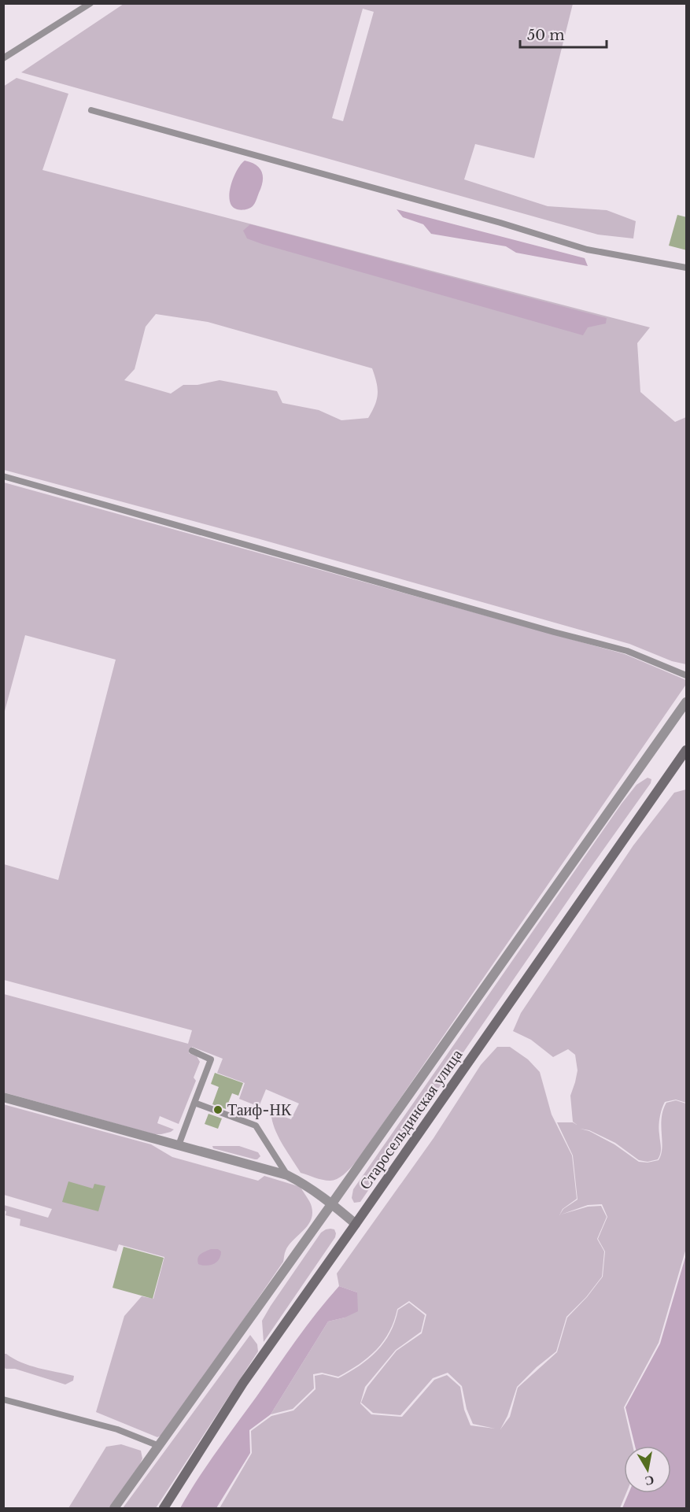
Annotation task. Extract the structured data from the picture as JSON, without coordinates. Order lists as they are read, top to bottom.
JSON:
{
  "streets": {
    "main road": ["Старосельдинская улица"]
  },
  "places": ["Таиф-НК"],
  "scale_bar": "50 m",
  "north": "bottom"
}
